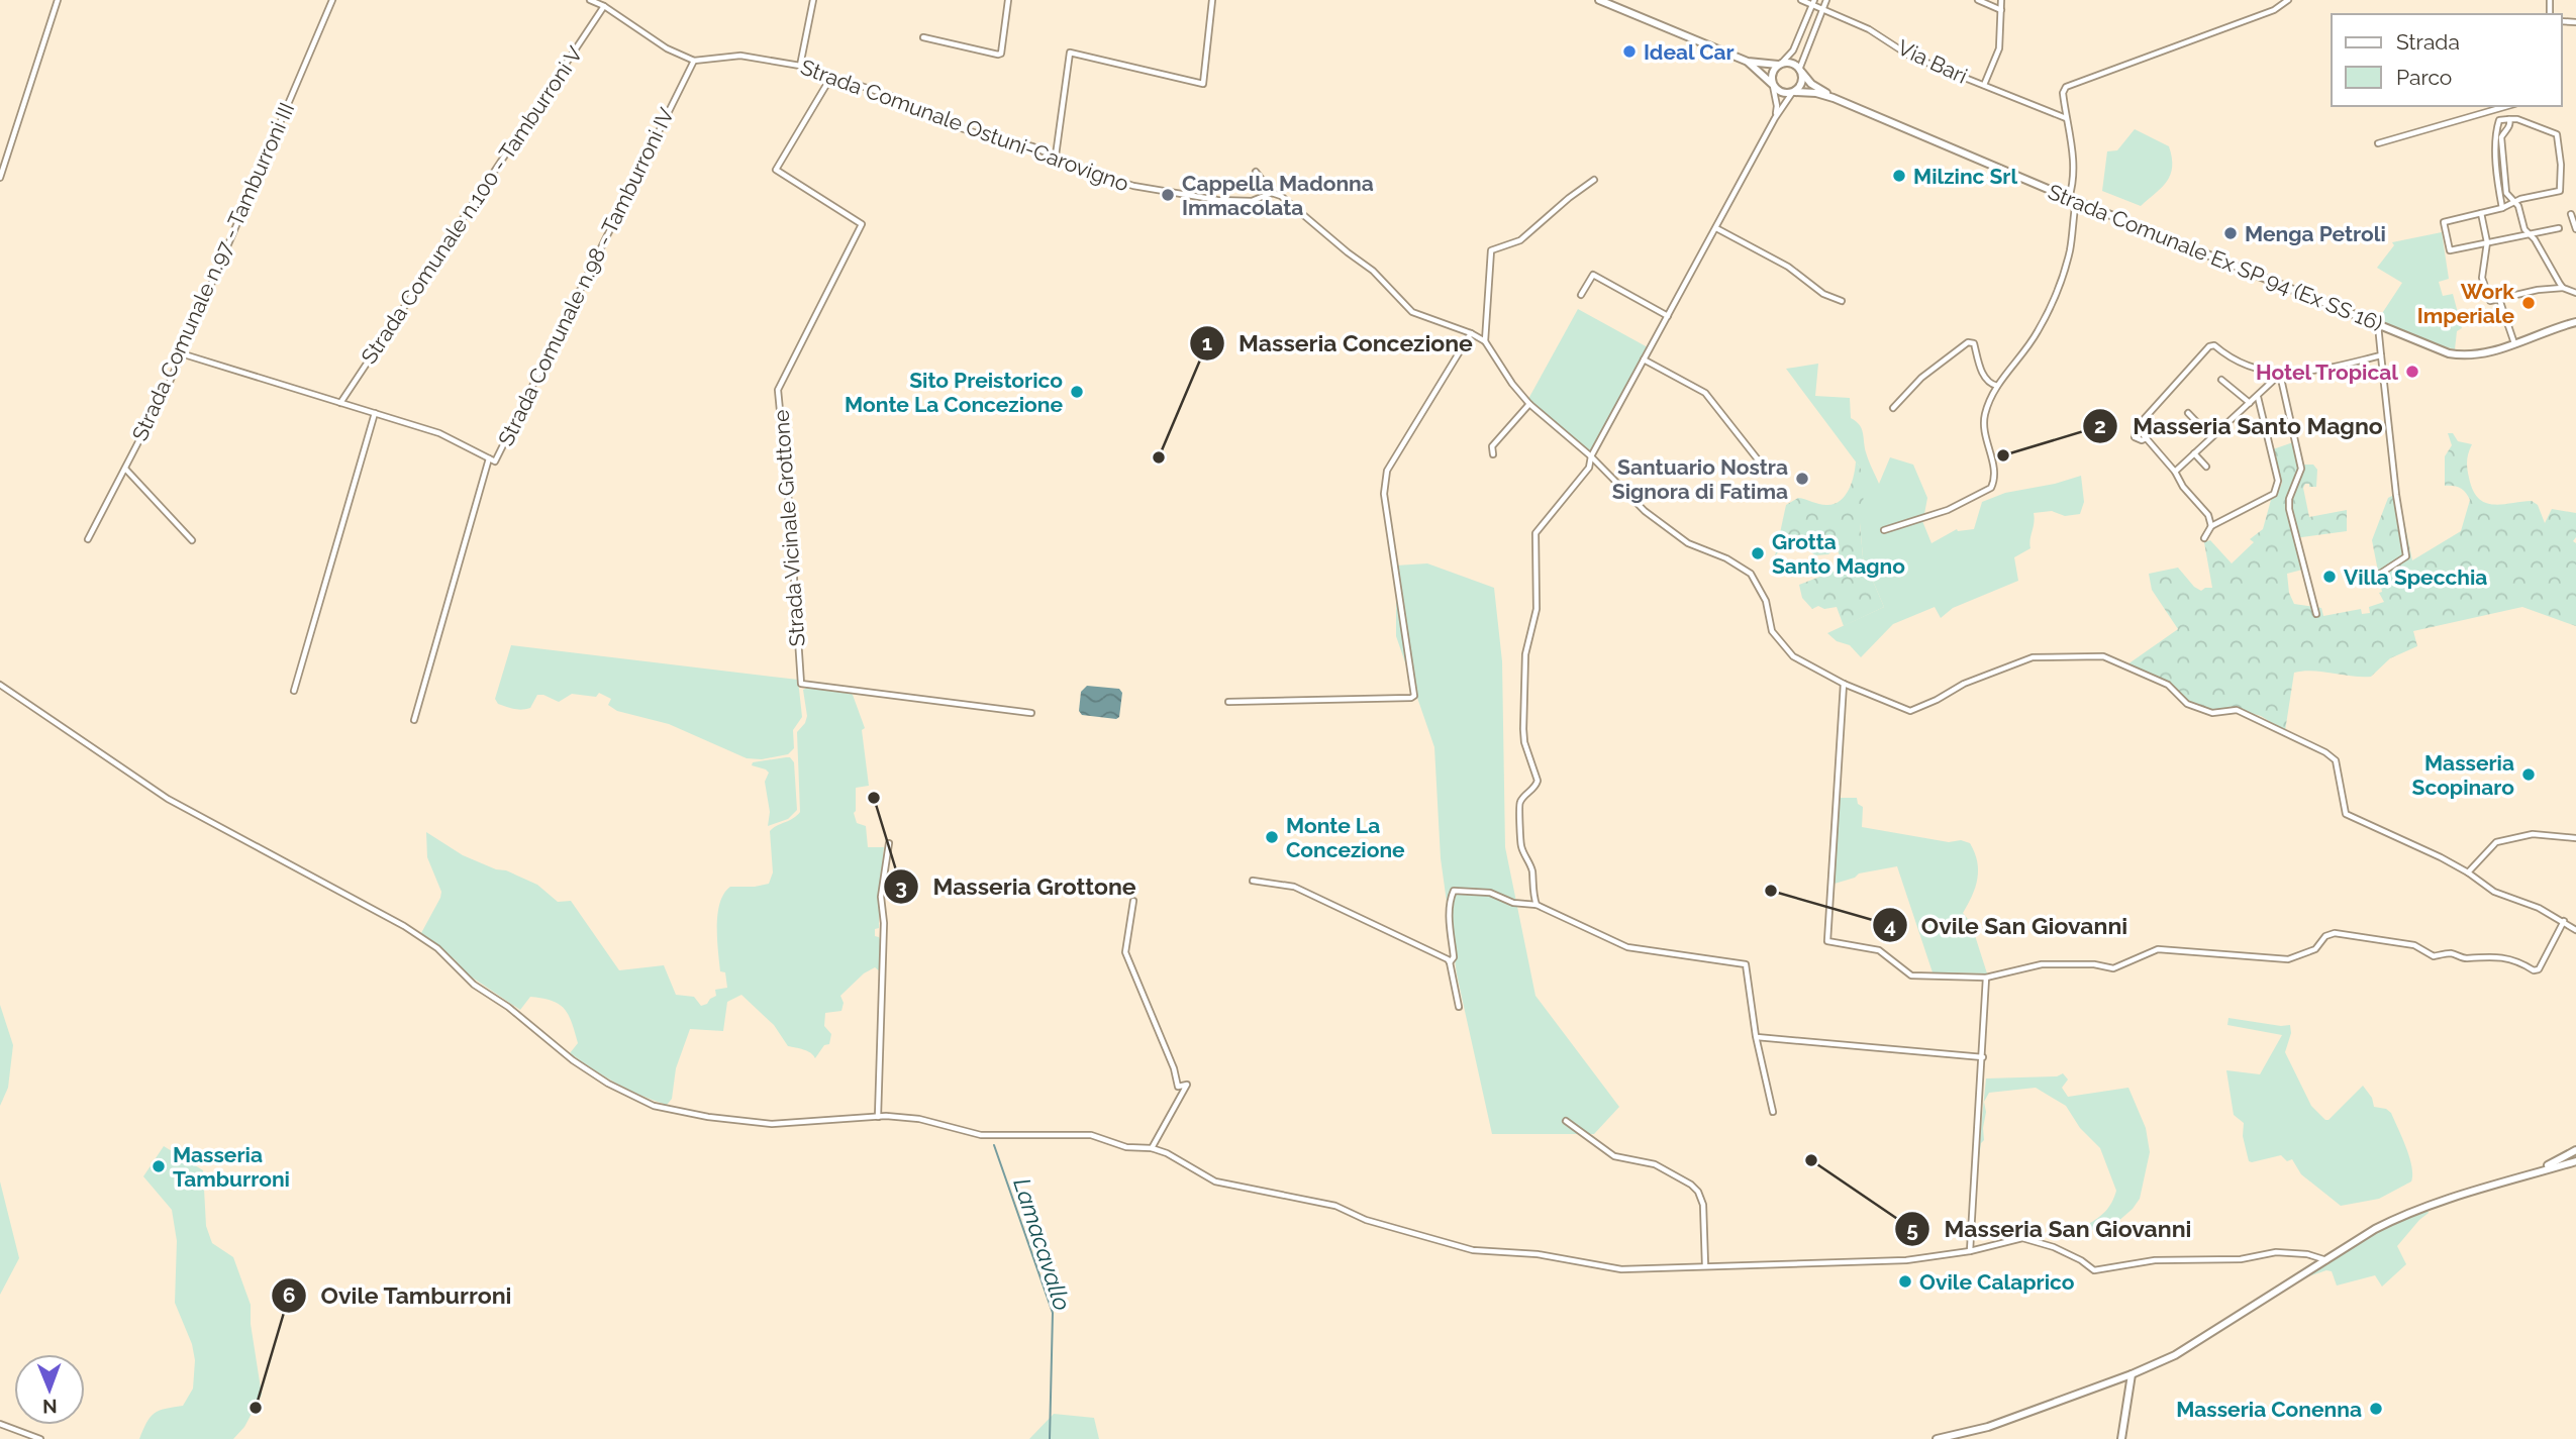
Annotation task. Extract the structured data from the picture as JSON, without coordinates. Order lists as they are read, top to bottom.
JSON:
{
  "streets": {
    "main road": ["Strada Comunale Ex SP 94 (Ex SS 16)"],
    "street": [
      "Via Bari",
      "Strada Comunale Ostuni-Carovigno",
      "Strada Comunale n.100 - Tamburroni V",
      "Strada Comunale n.97 - Tamburroni III",
      "Strada Comunale n.98 - Tamburroni IV",
      "Strada Vicinale Grottone"
    ]
  },
  "crossings": [
    ["Strada Comunale Ostuni-Carovigno", "Strada Comunale n.98 - Tamburroni IV"],
    ["Strada Comunale Ostuni-Carovigno", "Strada Vicinale Grottone"],
    ["Strada Comunale n.100 - Tamburroni V", "Strada Comunale n.98 - Tamburroni IV"],
    ["Strada Comunale n.97 - Tamburroni III", "Strada Comunale n.98 - Tamburroni IV"]
  ],
  "water": ["Lamacavallo"],
  "places": [
    "Ideal Car",
    "Milzinc Srl",
    "Cappella Madonna Immacolata",
    "Menga Petroli",
    "Work Imperiale",
    "Hotel Tropical",
    "Sito Preistorico Monte La Concezione",
    "Masseria Santo Magno",
    "Masseria Concezione",
    "Santuario Nostra Signora di Fatima",
    "Grotta Santo Magno",
    "Villa Specchia",
    "Masseria Scopinaro",
    "Masseria Grottone",
    "Monte La Concezione",
    "Ovile San Giovanni",
    "Masseria San Giovanni",
    "Masseria Tamburroni",
    "Ovile Calaprico",
    "Ovile Tamburroni",
    "Masseria Conenna"
  ],
  "legend": ["Strada", "Parco"],
  "north": "bottom"
}
